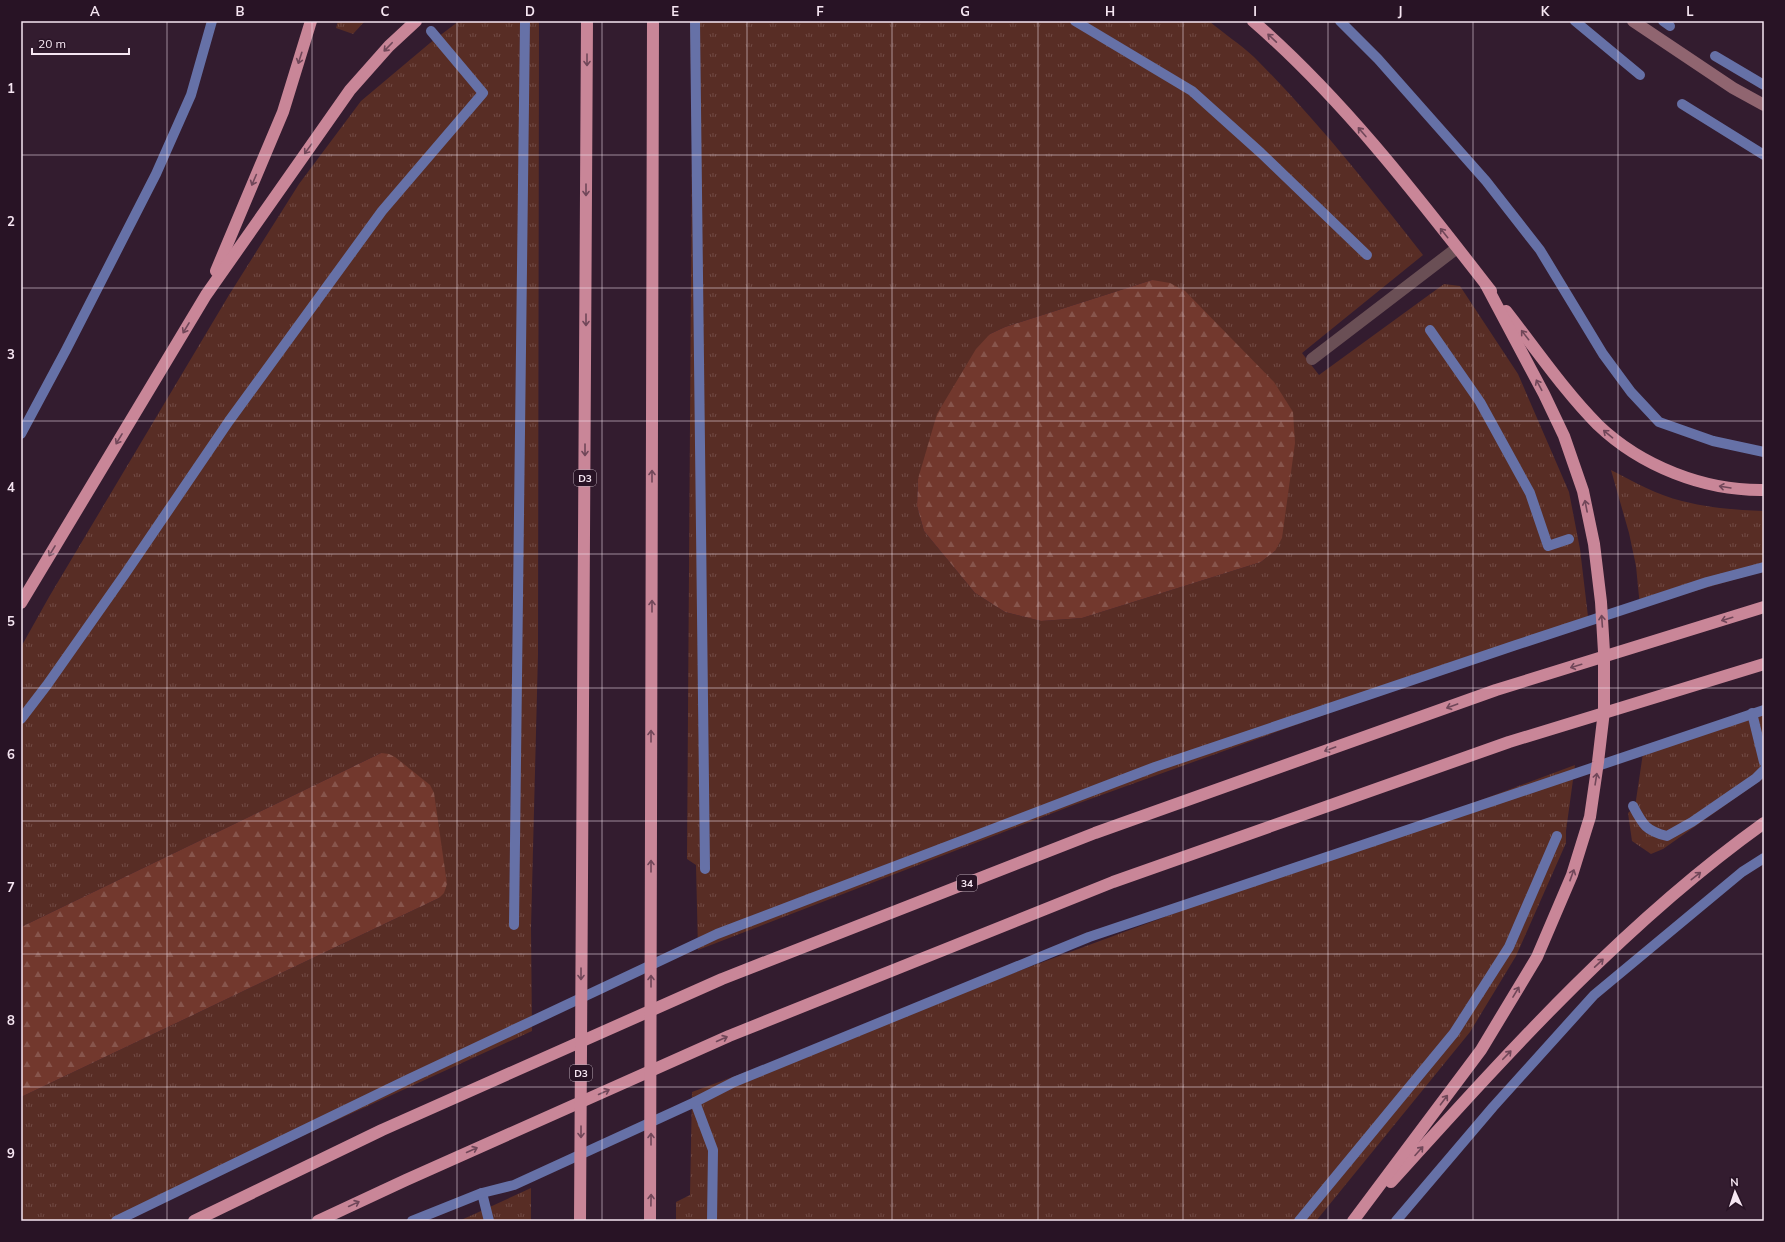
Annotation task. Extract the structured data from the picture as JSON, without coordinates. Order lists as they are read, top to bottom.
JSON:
{
  "streets": {
    "highway": ["D3", "34"]
  },
  "scale_bar": "20 m",
  "north": "top",
  "grid": {
    "columns": [
      "A",
      "B",
      "C",
      "D",
      "E",
      "F",
      "G",
      "H",
      "I",
      "J",
      "K",
      "L"
    ],
    "rows": [
      "1",
      "2",
      "3",
      "4",
      "5",
      "6",
      "7",
      "8",
      "9"
    ]
  }
}
